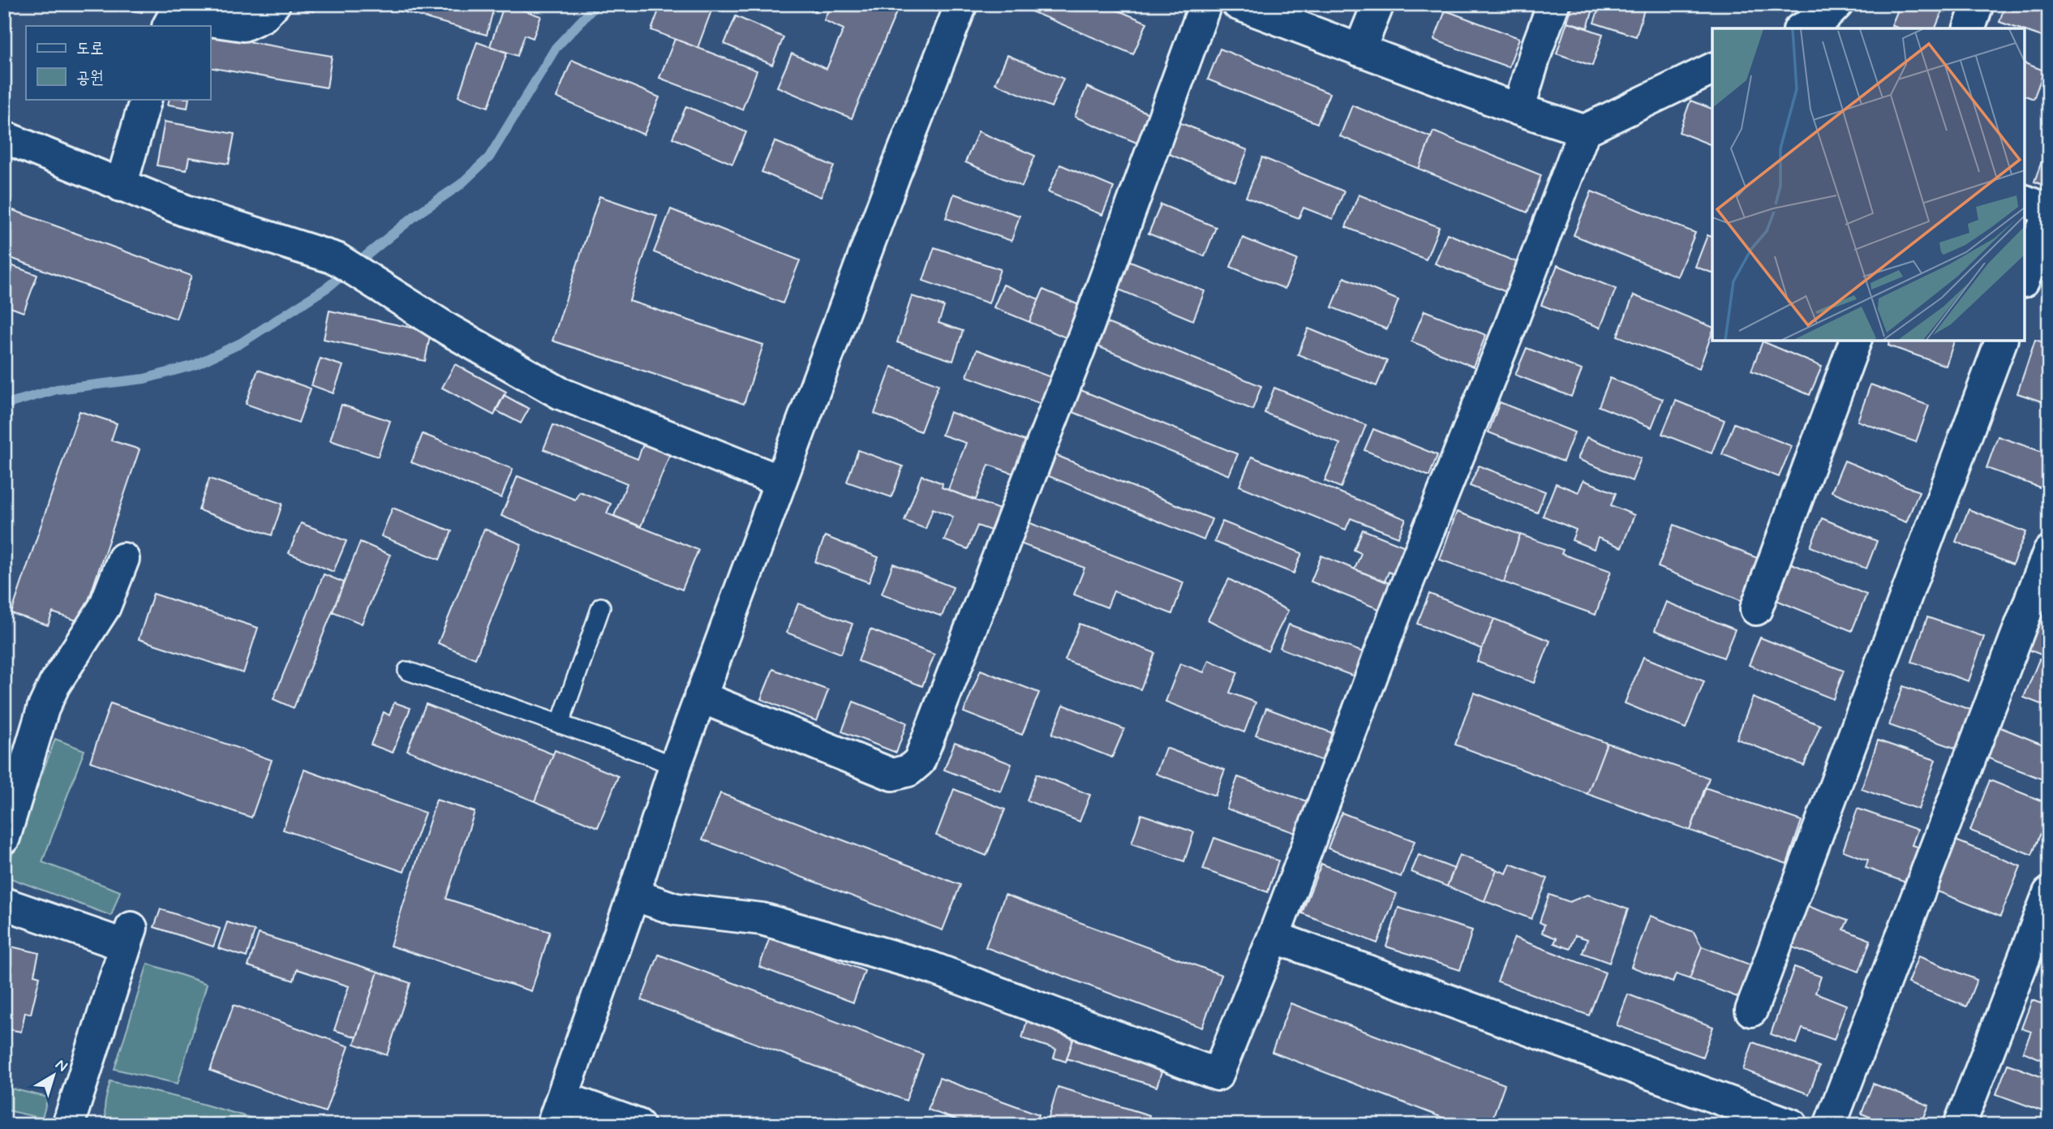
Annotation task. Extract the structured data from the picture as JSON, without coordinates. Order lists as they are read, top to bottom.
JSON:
{
  "legend": ["도로", "공원"],
  "north": "top right"
}
